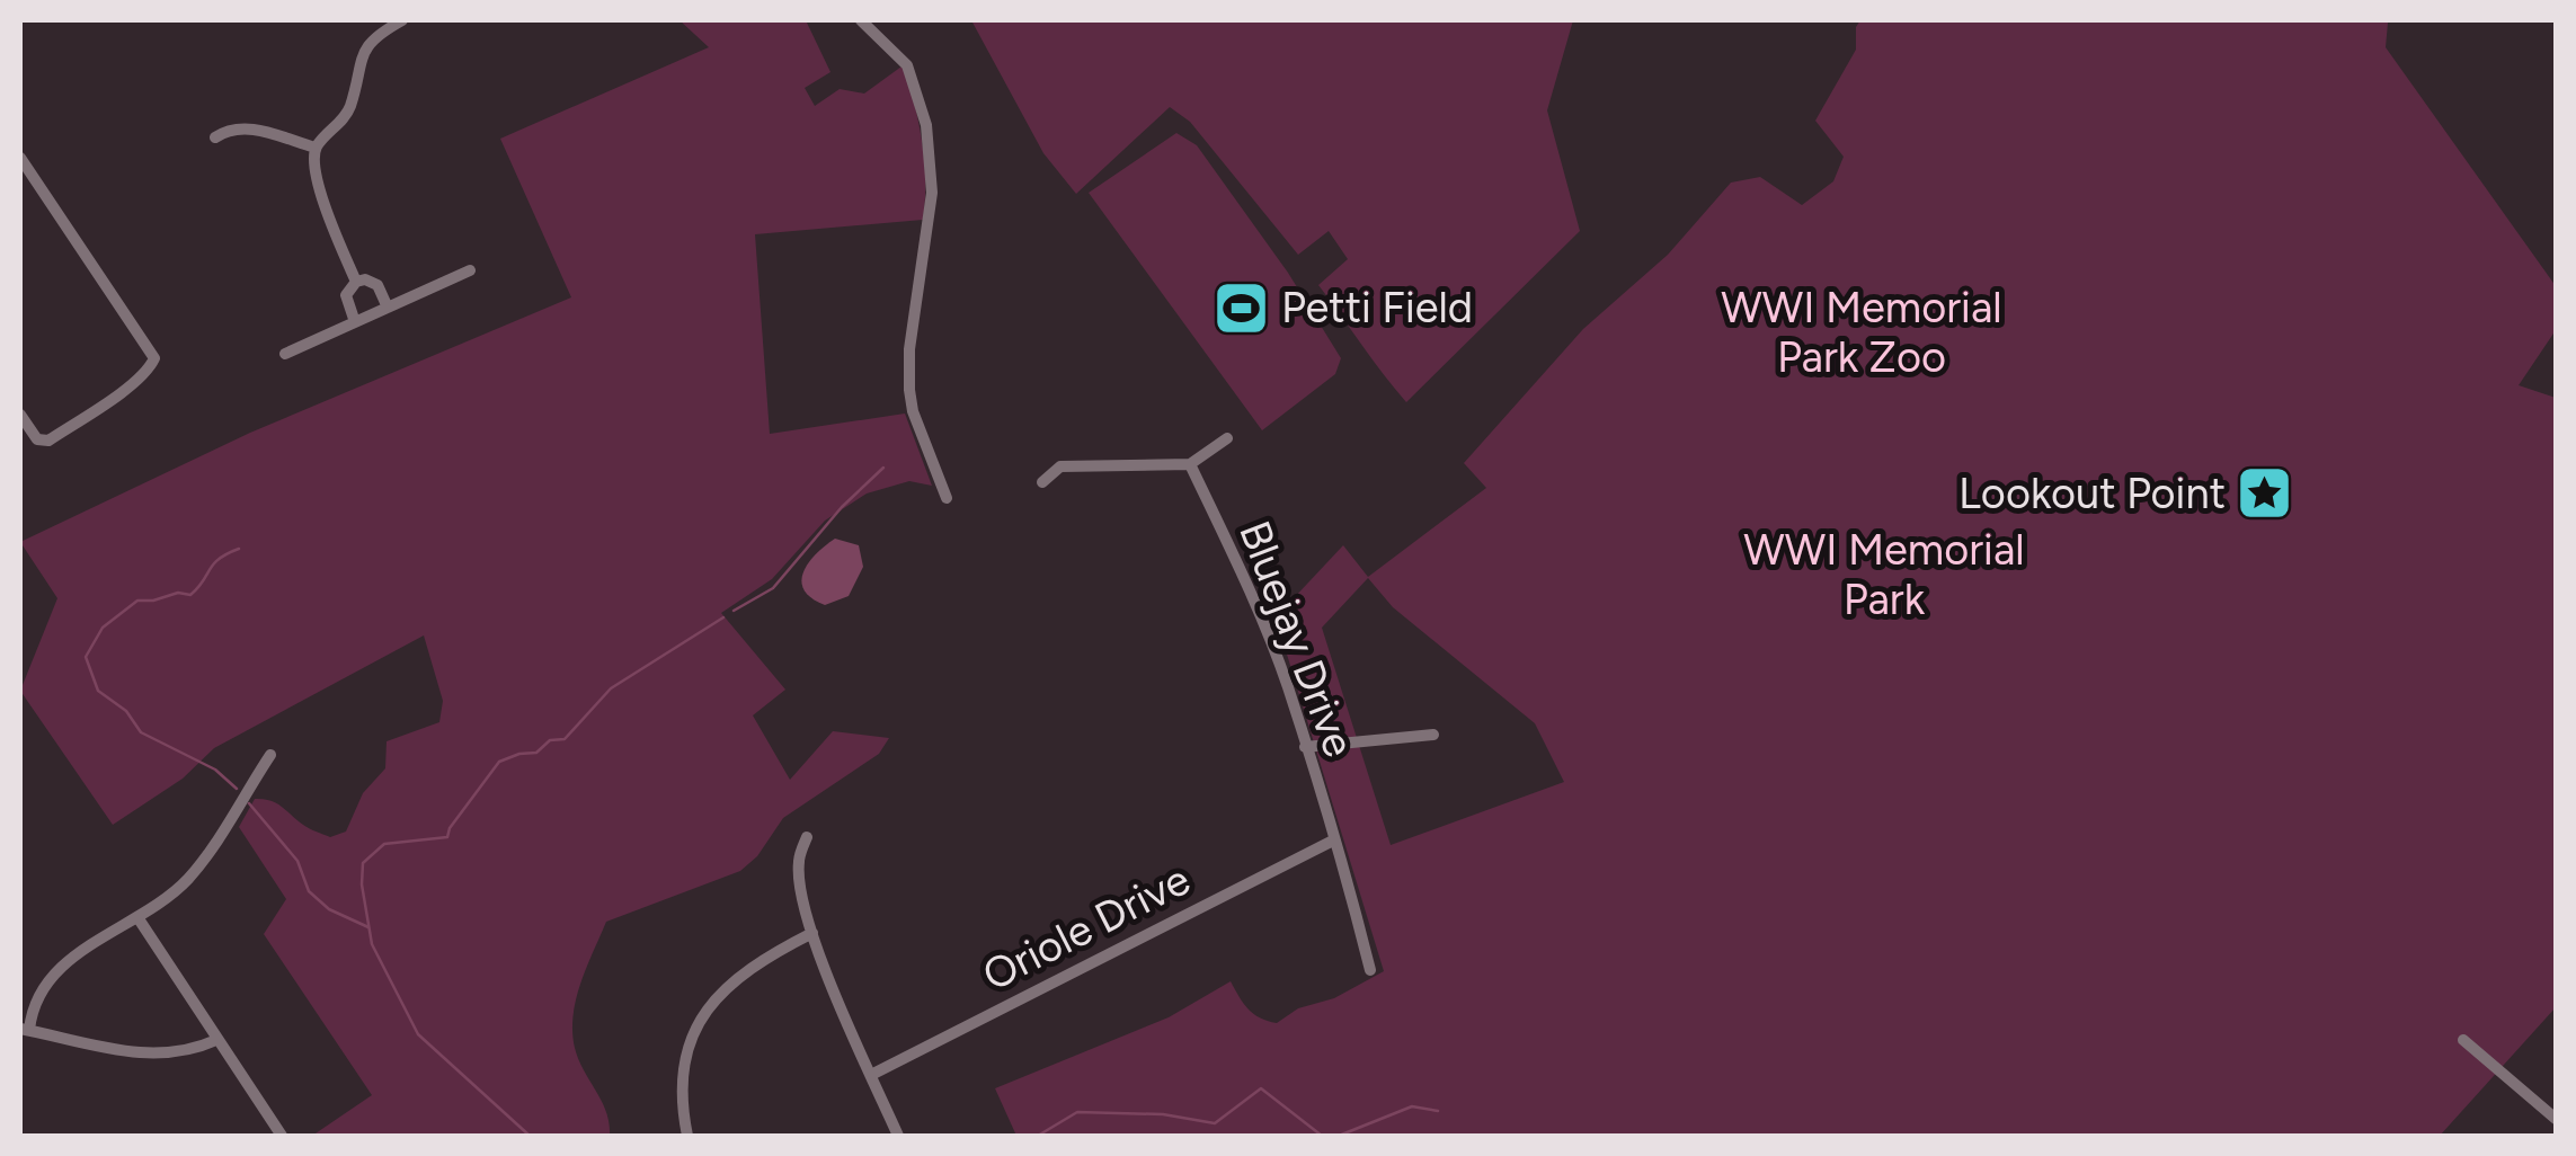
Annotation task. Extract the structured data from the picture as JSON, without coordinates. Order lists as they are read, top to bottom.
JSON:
{
  "streets": {
    "street": ["Bluejay Drive", "Oriole Drive"]
  },
  "crossings": [
    ["Bluejay Drive", "Oriole Drive"]
  ],
  "parks": ["WWI Memorial Park Zoo", "WWI Memorial Park"],
  "places": {
    "sports": ["Petti Field"],
    "place": ["Lookout Point"]
  }
}
